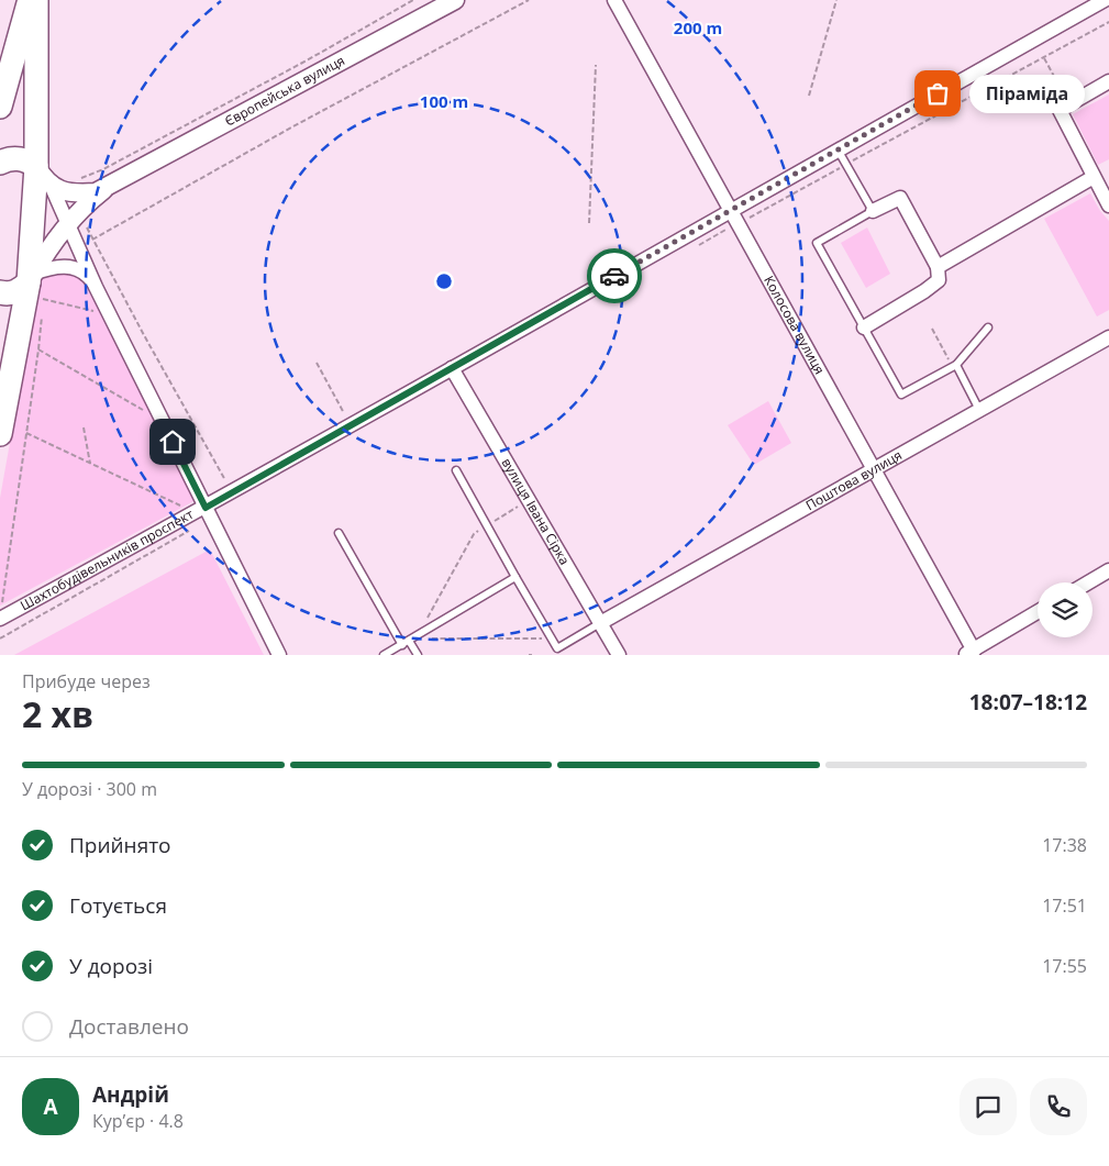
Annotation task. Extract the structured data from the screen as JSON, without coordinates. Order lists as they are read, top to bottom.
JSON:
{
  "streets": {
    "street": [
      "Європейська вулиця",
      "Колосова вулиця",
      "Поштова вулиця",
      "вулиця Івана Сірка",
      "Шахтобудівельників проспект"
    ]
  },
  "crossings": [
    ["Колосова вулиця", "Поштова вулиця"],
    ["Колосова вулиця", "Шахтобудівельників проспект"],
    ["Поштова вулиця", "вулиця Івана Сірка"],
    ["вулиця Івана Сірка", "Шахтобудівельників проспект"]
  ],
  "places": ["Піраміда"],
  "page": {
    "bubble": "Піраміда",
    "heading": ["2 хв", "Прибуде через", "18:07–18:12"],
    "panel": ["Андрій", "Кур’єр · 4.8"],
    "bar": "У дорозі · 300 m",
    "list": [
      ["Прийнято", "17:38"],
      ["Готується", "17:51"],
      ["У дорозі", "17:55"],
      "Доставлено"
    ],
    "round": "А"
  },
  "rings": ["200 m", "100 m"]
}
